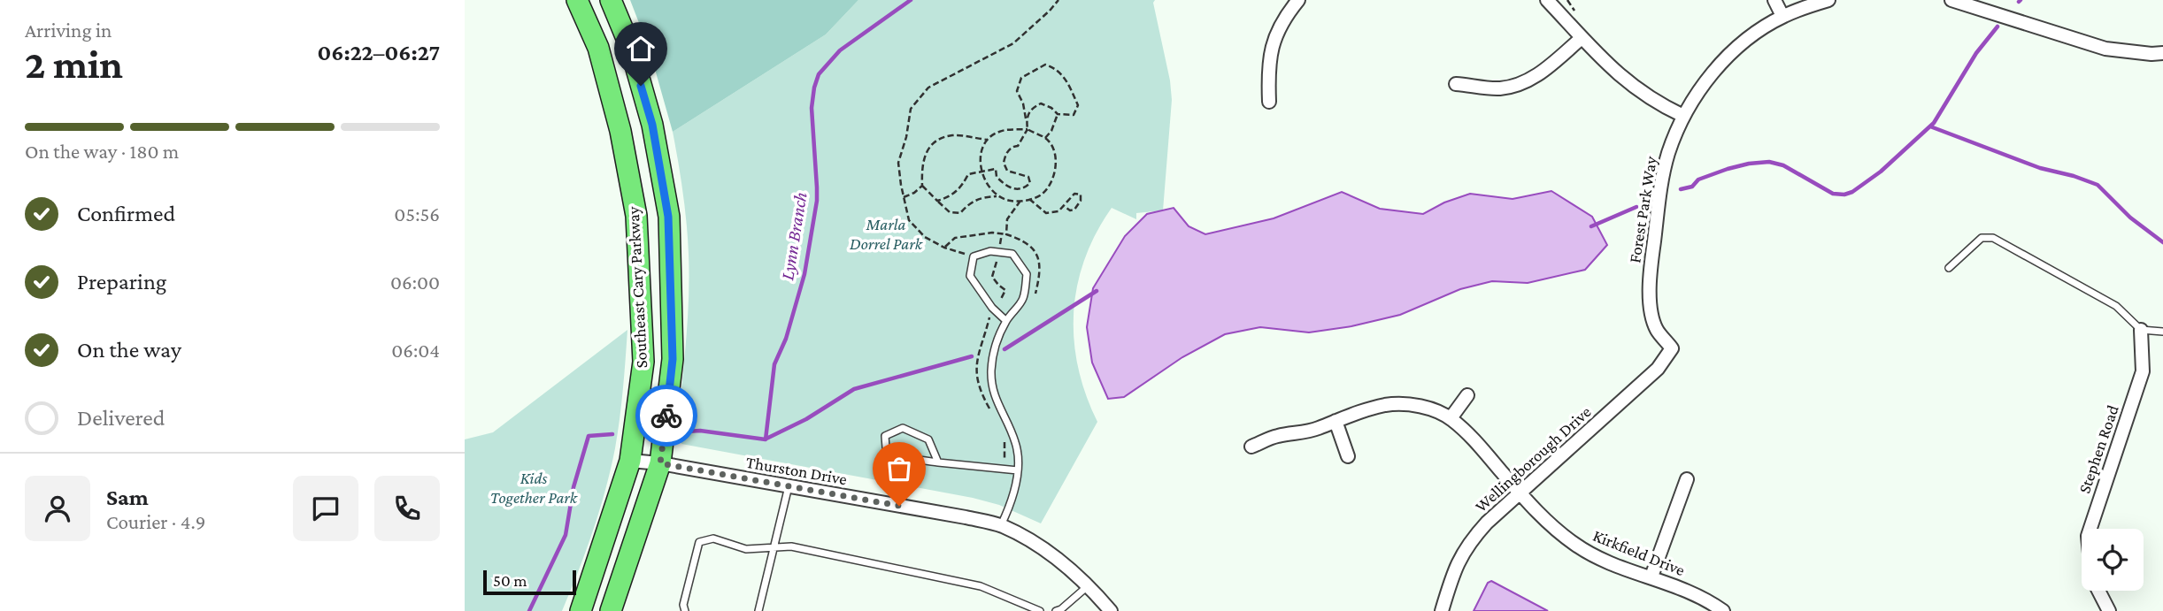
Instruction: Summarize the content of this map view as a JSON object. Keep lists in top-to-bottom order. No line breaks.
{"streets":{"main road":["Southeast Cary Parkway"],"street":["Forest Park Way","Stephen Road","Wellingborough Drive","Thurston Drive","Kirkfield Drive"]},"crossings":[["Forest Park Way","Wellingborough Drive"],["Southeast Cary Parkway","Thurston Drive"],["Wellingborough Drive","Kirkfield Drive"]],"water":["Lynn Branch"],"parks":["Marla Dorrel Park","Kids Together Park"],"scale_bar":"50 m","page":{"heading":["2 min","Arriving in","06:22–06:27"],"panel":["Sam","Courier · 4.9"],"bar":"On the way · 180 m","list":[["Confirmed","05:56"],["Preparing","06:00"],["On the way","06:04"],"Delivered"],"scale":"50 m"}}
